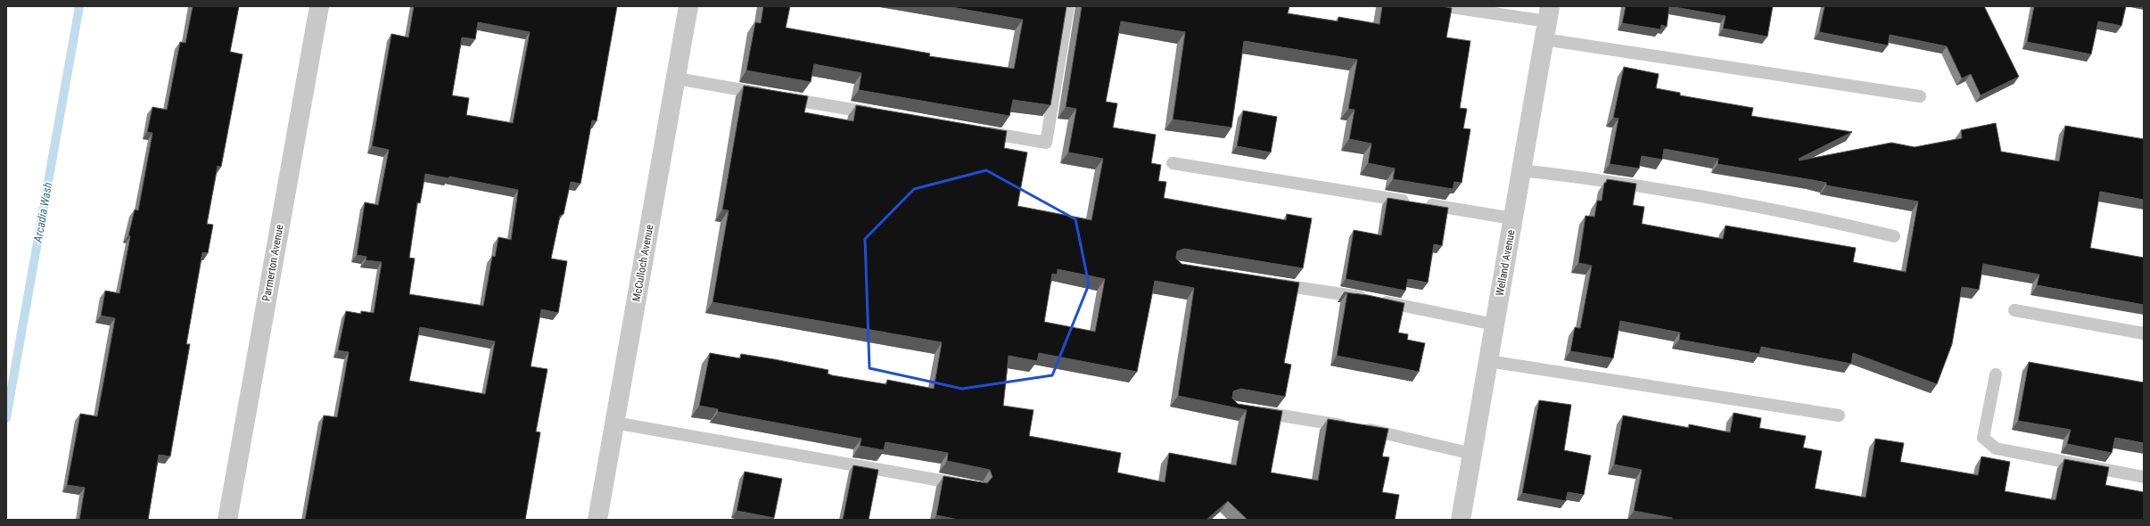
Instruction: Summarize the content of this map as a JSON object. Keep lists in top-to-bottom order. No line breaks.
{"streets":{"street":["Parmerton Avenue","McCulloch Avenue","Welland Avenue"]},"water":["Arcadia Wash"]}
